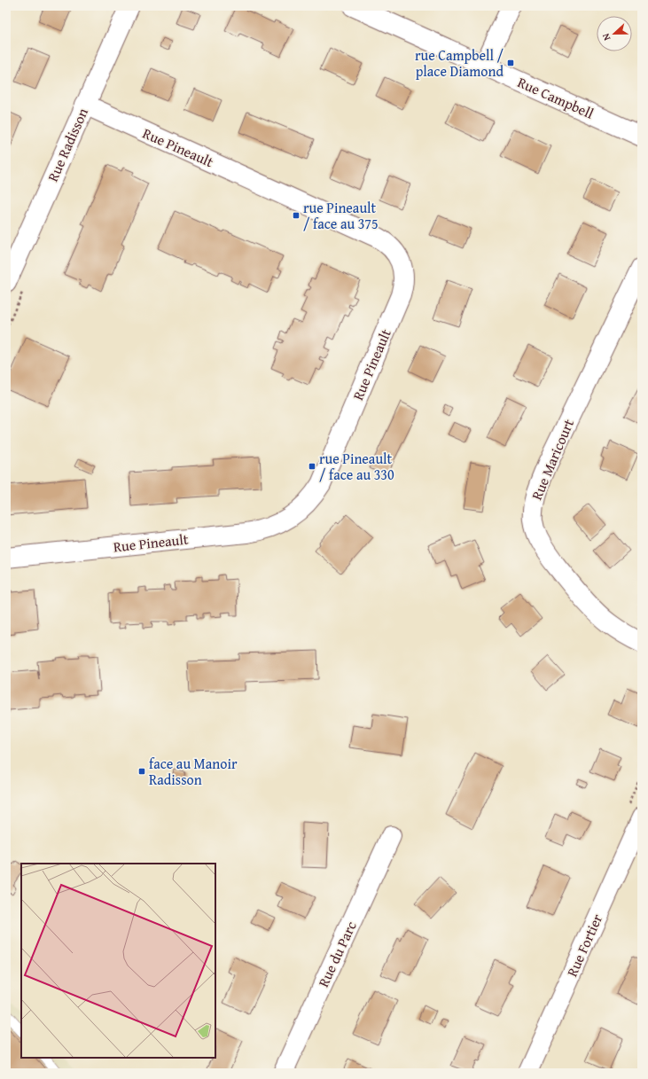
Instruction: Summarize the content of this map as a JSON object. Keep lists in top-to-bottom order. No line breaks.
{"streets":{"street":["Rue Campbell","Rue Radisson","Rue Pineault","Rue Maricourt","Rue Fortier","Rue du Parc"]},"crossings":[["Rue Radisson","Rue Pineault"]],"places":{"transit":["rue Campbell / place Diamond","rue Pineault / face au 375","rue Pineault / face au 330","face au Manoir Radisson"]},"north":"left"}
